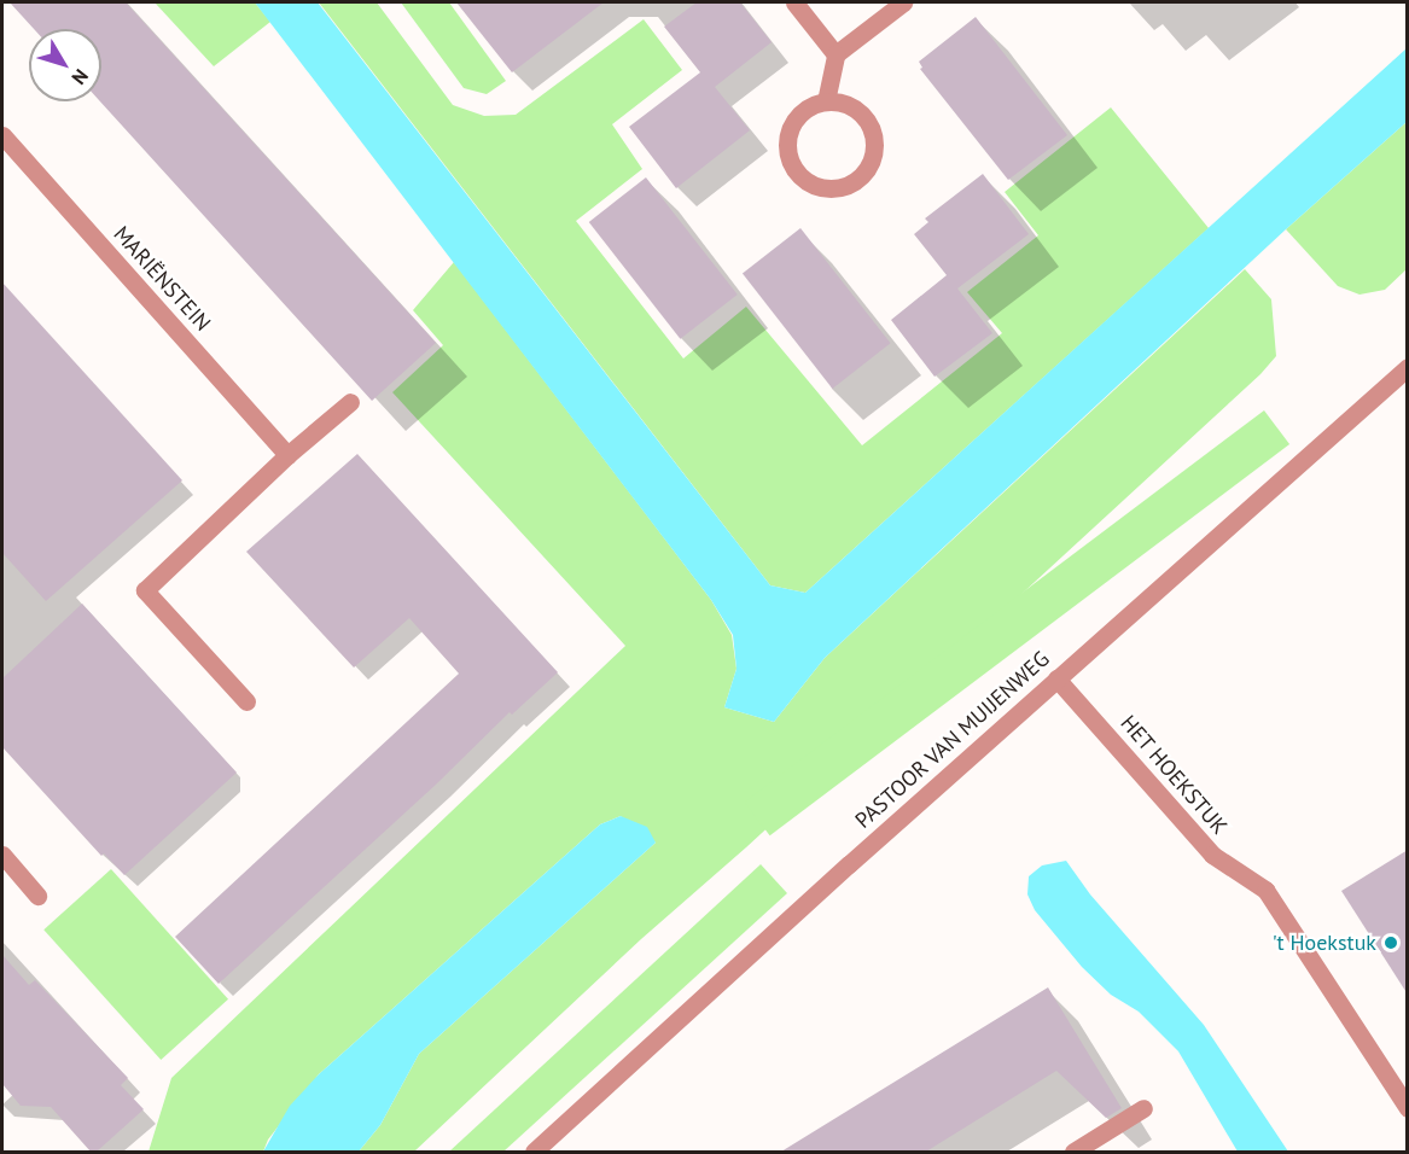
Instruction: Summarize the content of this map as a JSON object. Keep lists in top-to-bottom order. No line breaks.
{"streets":{"street":["MARIËNSTEIN","PASTOOR VAN MUIJENWEG","HET HOEKSTUK"]},"crossings":[["PASTOOR VAN MUIJENWEG","HET HOEKSTUK"]],"places":["'t Hoekstuk"],"north":"bottom right"}
